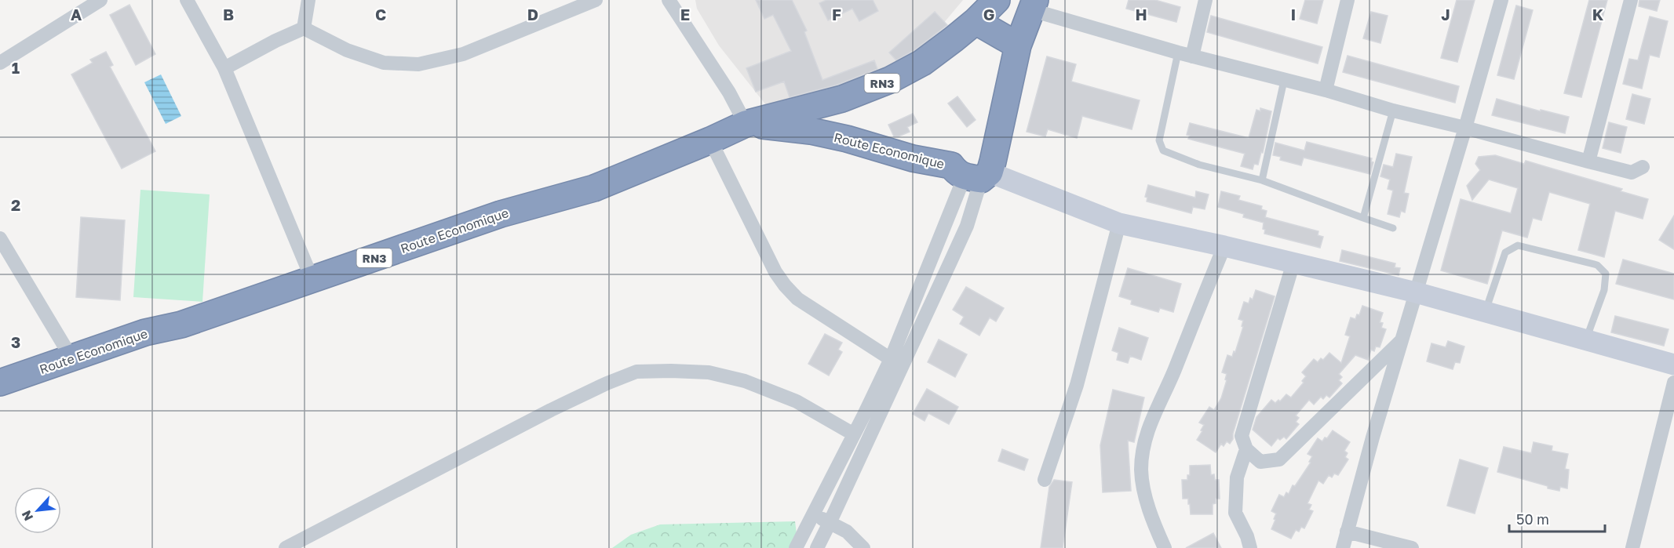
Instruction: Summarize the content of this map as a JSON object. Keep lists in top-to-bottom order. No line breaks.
{"streets":{"highway":["RN3","Route Economique"]},"scale_bar":"50 m","north":"bottom left","grid":{"columns":["A","B","C","D","E","F","G","H","I","J","K"],"rows":["1","2","3"]}}
